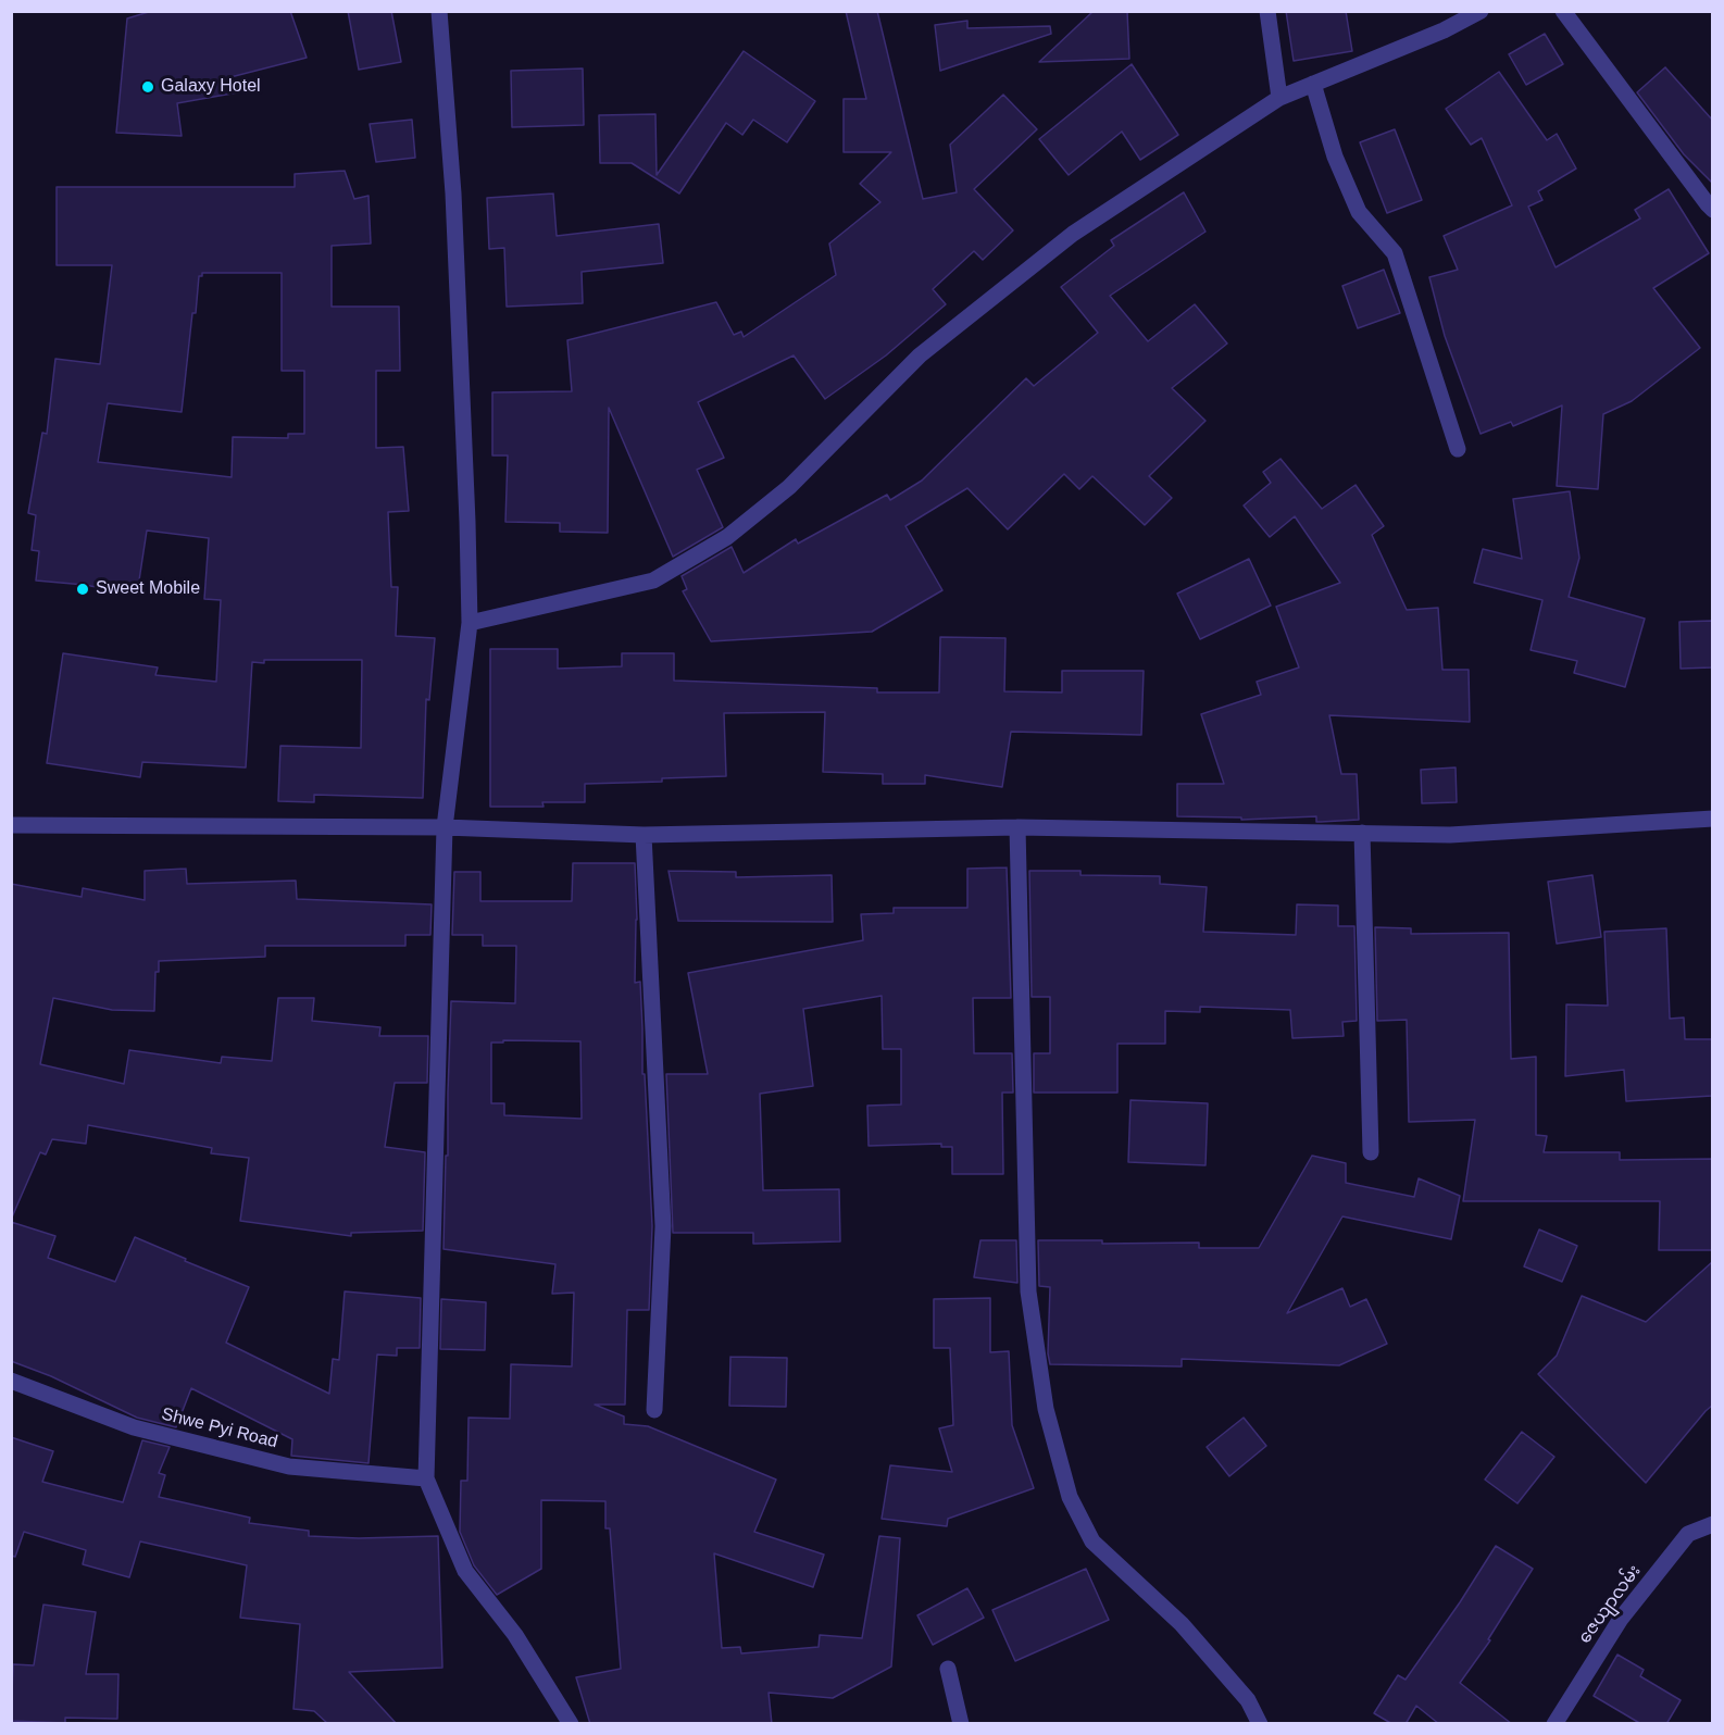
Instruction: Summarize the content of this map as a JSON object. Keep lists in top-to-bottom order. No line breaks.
{"streets":{"street":["Shwe Pyi Road","ဇေယျာလမ်း"]},"places":["Galaxy Hotel","Sweet Mobile"]}
